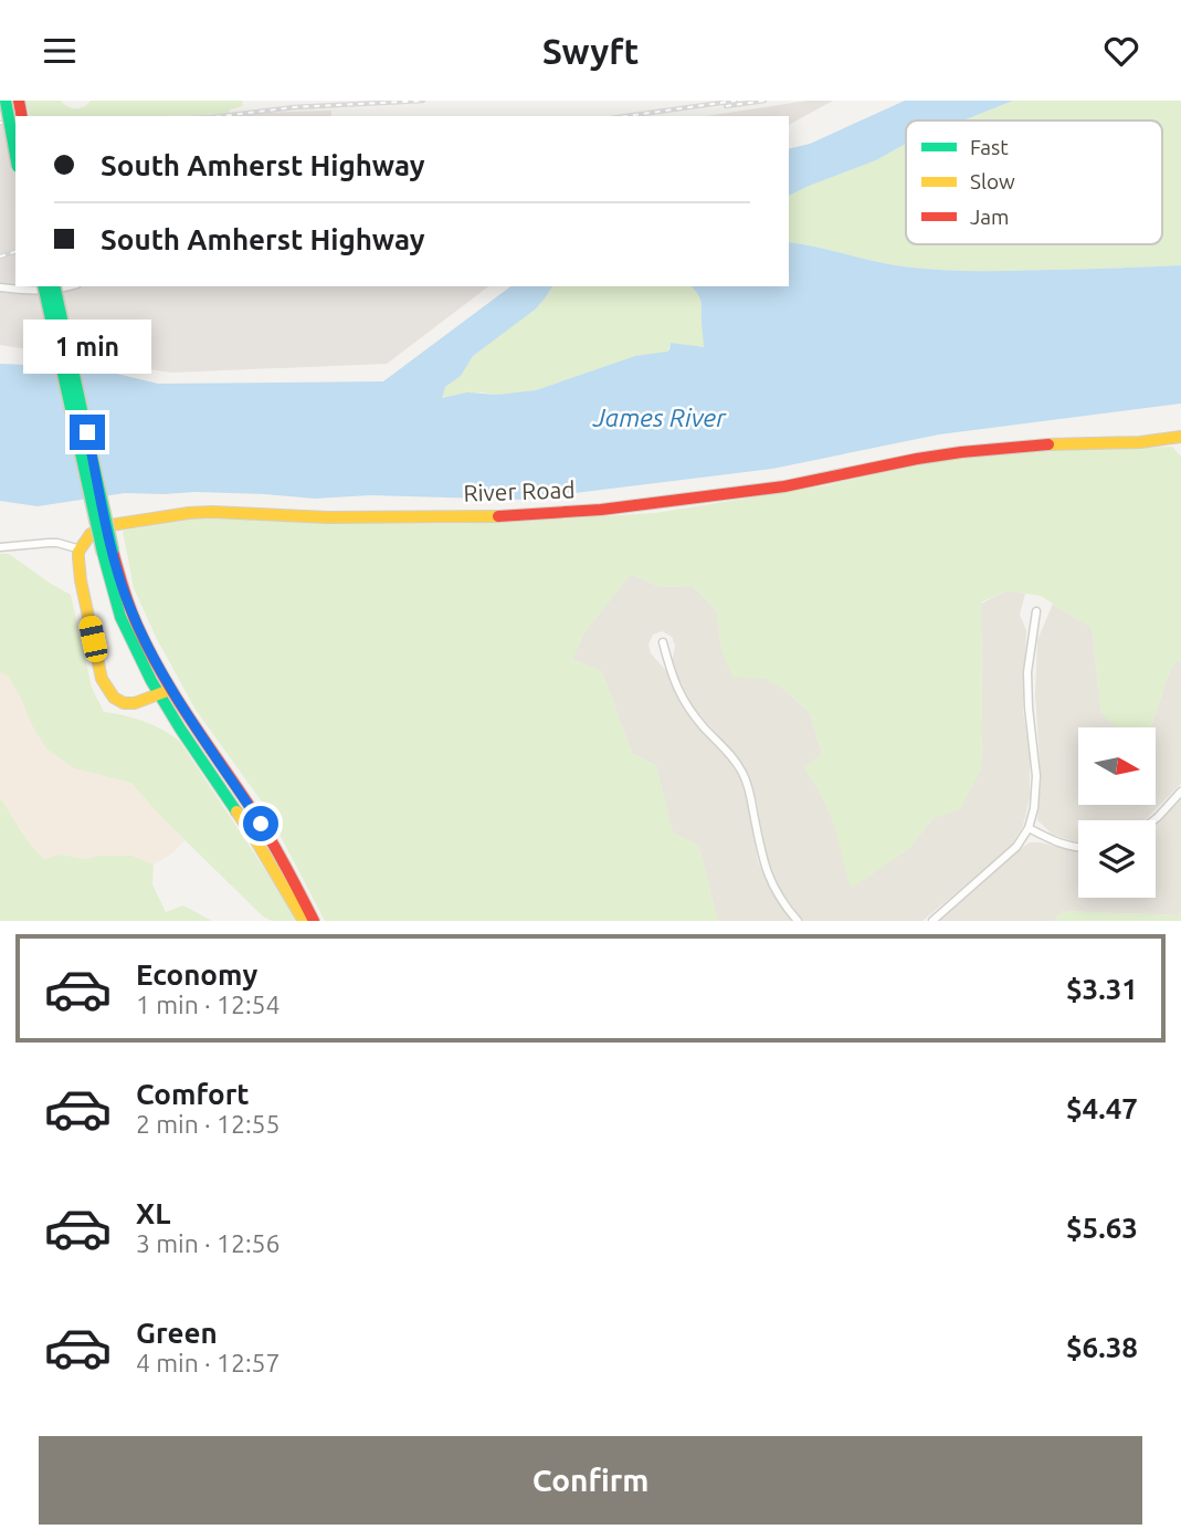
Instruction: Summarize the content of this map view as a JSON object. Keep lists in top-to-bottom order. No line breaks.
{"streets":{"main road":["River Road"]},"water":["James River"],"legend":["Fast","Slow","Jam"],"north":"right","page":{"header":"Swyft","banner":["South Amherst Highway","South Amherst Highway"],"bubble":"1 min","list":[{"name":"Economy","note":"1 min · 12:54","value":"$3.31"},{"name":"Comfort","note":"2 min · 12:55","value":"$4.47"},{"name":"XL","note":"3 min · 12:56","value":"$5.63"},{"name":"Green","note":"4 min · 12:57","value":"$6.38"}],"buttons":"Confirm"}}
